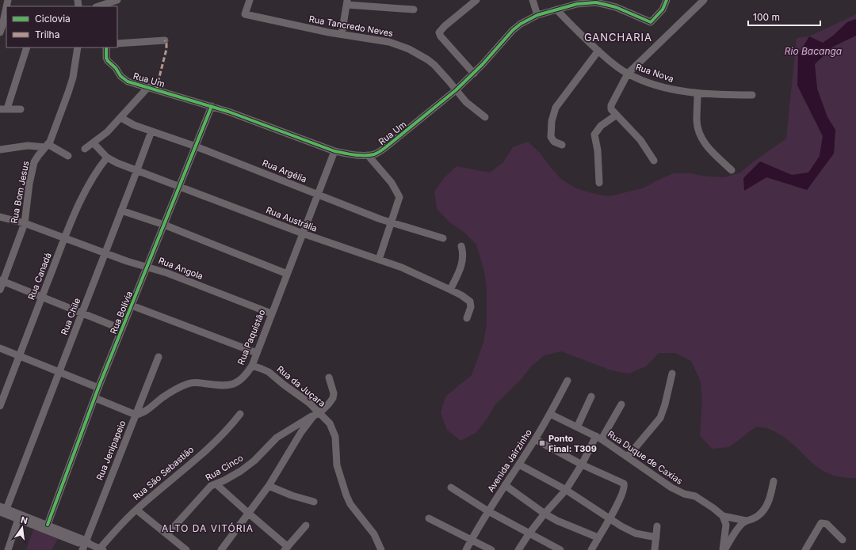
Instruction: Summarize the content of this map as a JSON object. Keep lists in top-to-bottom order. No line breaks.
{"streets":{"street":["Rua Tancredo Neves","Rua Nova","Rua Um","Rua Argélia","Rua Bom Jesus","Rua Austrália","Rua Angola","Rua Canadá","Rua Bolívia","Rua Chile","Rua Paquistão","Rua da Juçara","Rua Jenipapeio","Rua Duque de Caxias","Avenida Jairzinho","Rua Cinco","Rua São Sebastião"]},"crossings":[["Rua Tancredo Neves","Rua Um"],["Rua Nova","Rua Um"],["Rua Um","Rua Bolívia"],["Rua Um","Rua Paquistão"],["Rua Argélia","Rua Bolívia"],["Rua Argélia","Rua Chile"],["Rua Argélia","Rua Paquistão"],["Rua Bom Jesus","Rua Angola"],["Rua Austrália","Rua Canadá"],["Rua Austrália","Rua Bolívia"],["Rua Austrália","Rua Chile"],["Rua Austrália","Rua Paquistão"],["Rua Angola","Rua Canadá"],["Rua Angola","Rua Bolívia"],["Rua Angola","Rua Chile"],["Rua Angola","Rua Paquistão"],["Rua Paquistão","Rua da Juçara"],["Rua Paquistão","Rua Jenipapeio"],["Rua da Juçara","Rua Cinco"],["Rua Duque de Caxias","Avenida Jairzinho"]],"districts":["GANCHARIA","ALTO DA VITÓRIA"],"water":["Rio Bacanga"],"places":{"transit":["Ponto Final: T309"]},"legend":["Ciclovia","Trilha"],"scale_bar":"100 m","north":"top"}
